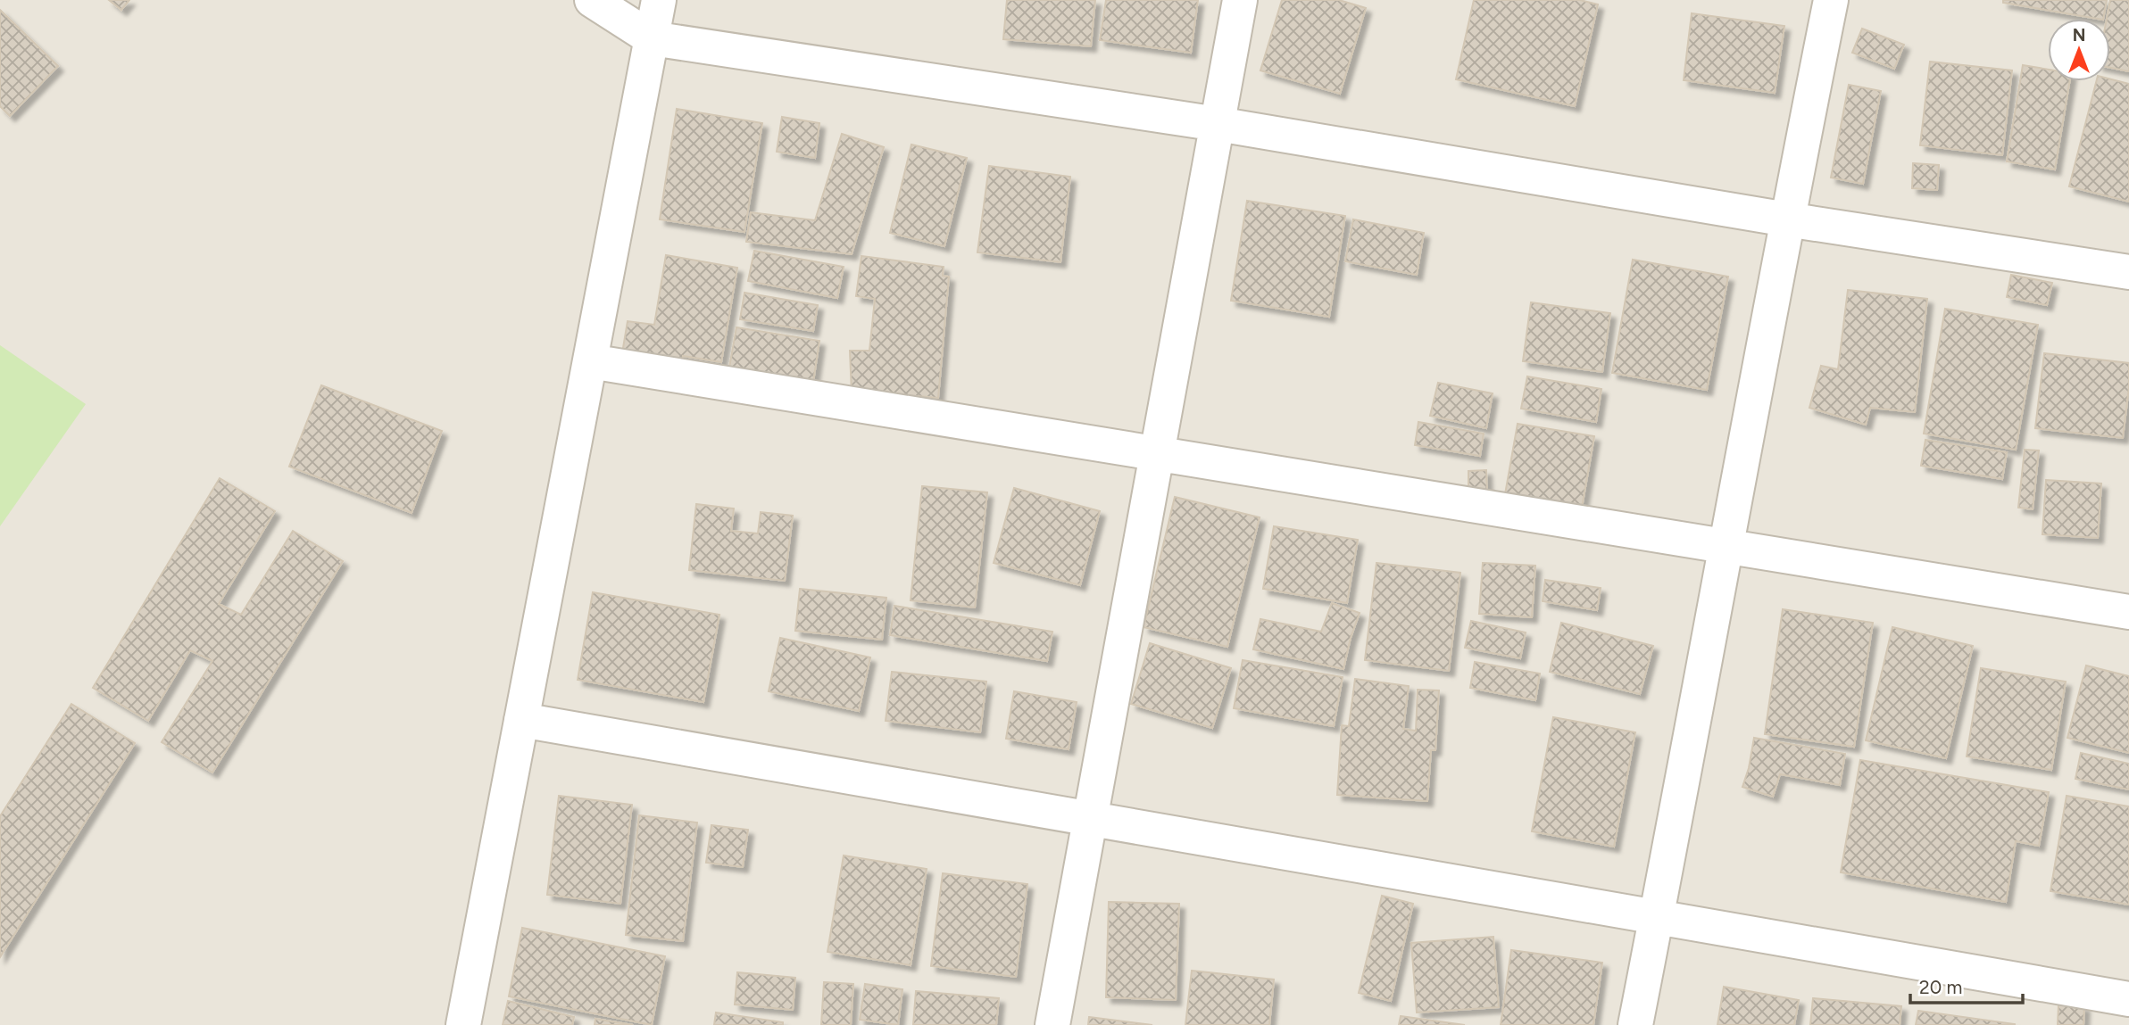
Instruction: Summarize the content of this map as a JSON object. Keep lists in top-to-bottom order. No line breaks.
{"scale_bar":"20 m","north":"top"}
